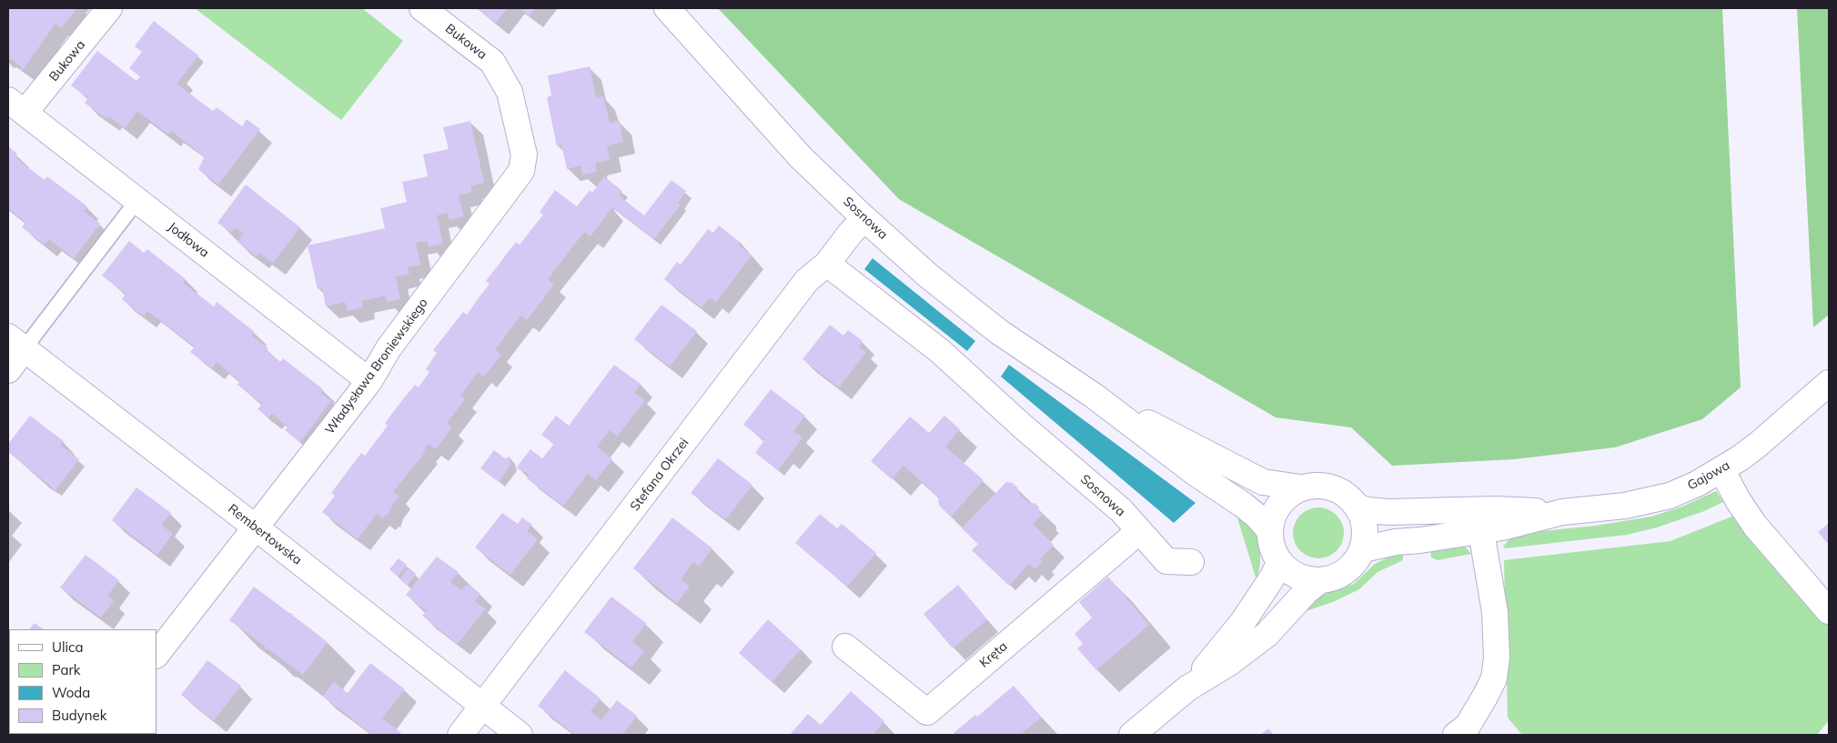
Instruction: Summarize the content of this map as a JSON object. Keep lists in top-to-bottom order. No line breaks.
{"streets":{"street":["Bukowa","Sosnowa","Jodłowa","Władysława Broniewskiego","Stefana Okrzei","Gajowa","Rembertowska","Kręta"]},"crossings":[["Bukowa","Jodłowa"],["Bukowa","Władysława Broniewskiego"],["Sosnowa","Stefana Okrzei"],["Sosnowa","Gajowa"],["Sosnowa","Kręta"],["Jodłowa","Władysława Broniewskiego"],["Władysława Broniewskiego","Rembertowska"],["Stefana Okrzei","Rembertowska"]],"legend":["Ulica","Park","Woda","Budynek"]}
